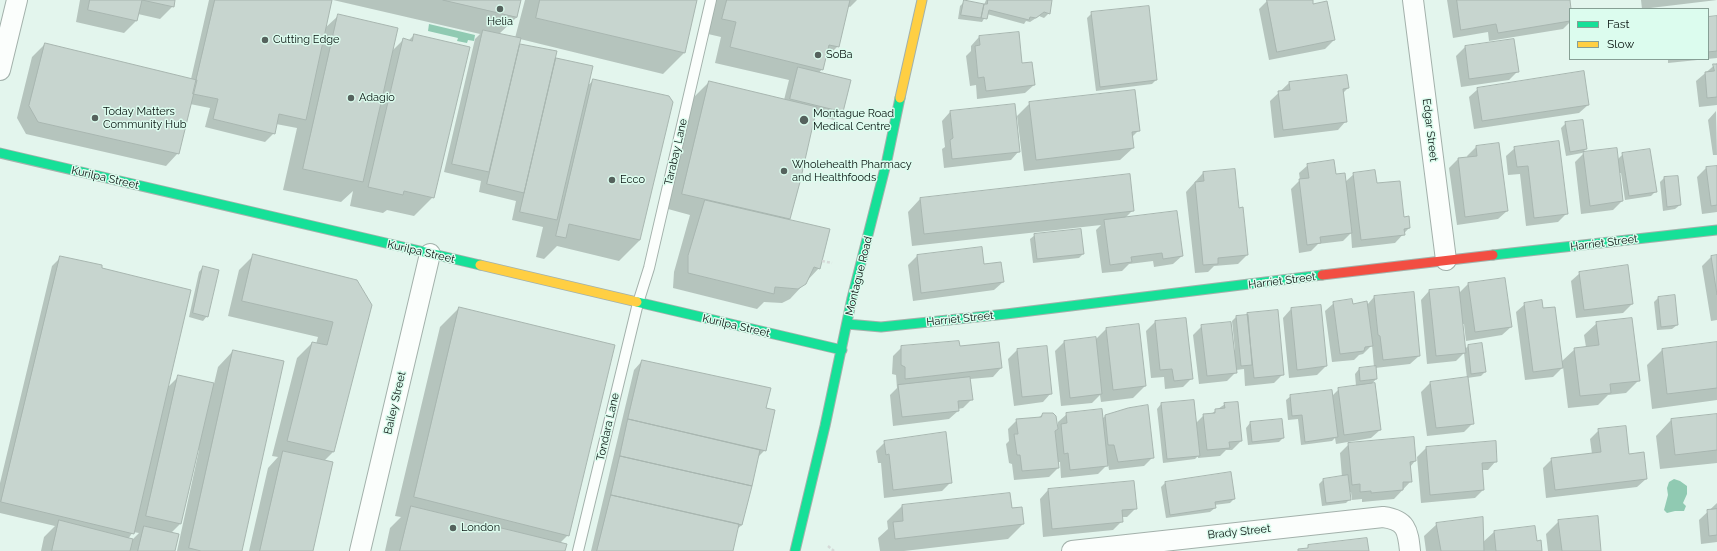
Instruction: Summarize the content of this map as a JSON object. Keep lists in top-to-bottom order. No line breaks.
{"streets":{"street":["Edgar Street","Kurilpa Street","Harriet Street","Montague Road","Bailey Street","Brady Street"],"lane":["Tarabay Lane","Tondara Lane"]},"crossings":[["Edgar Street","Harriet Street"],["Tarabay Lane","Kurilpa Street"],["Tarabay Lane","Tondara Lane"],["Kurilpa Street","Montague Road"],["Kurilpa Street","Bailey Street"],["Kurilpa Street","Tondara Lane"],["Harriet Street","Montague Road"]],"places":["Helia","Cutting Edge","SoBa","Adagio","Today Matters Community Hub","Montague Road Medical Centre","Wholehealth Pharmacy and Healthfoods","Ecco","London"],"legend":["Fast","Slow"]}
